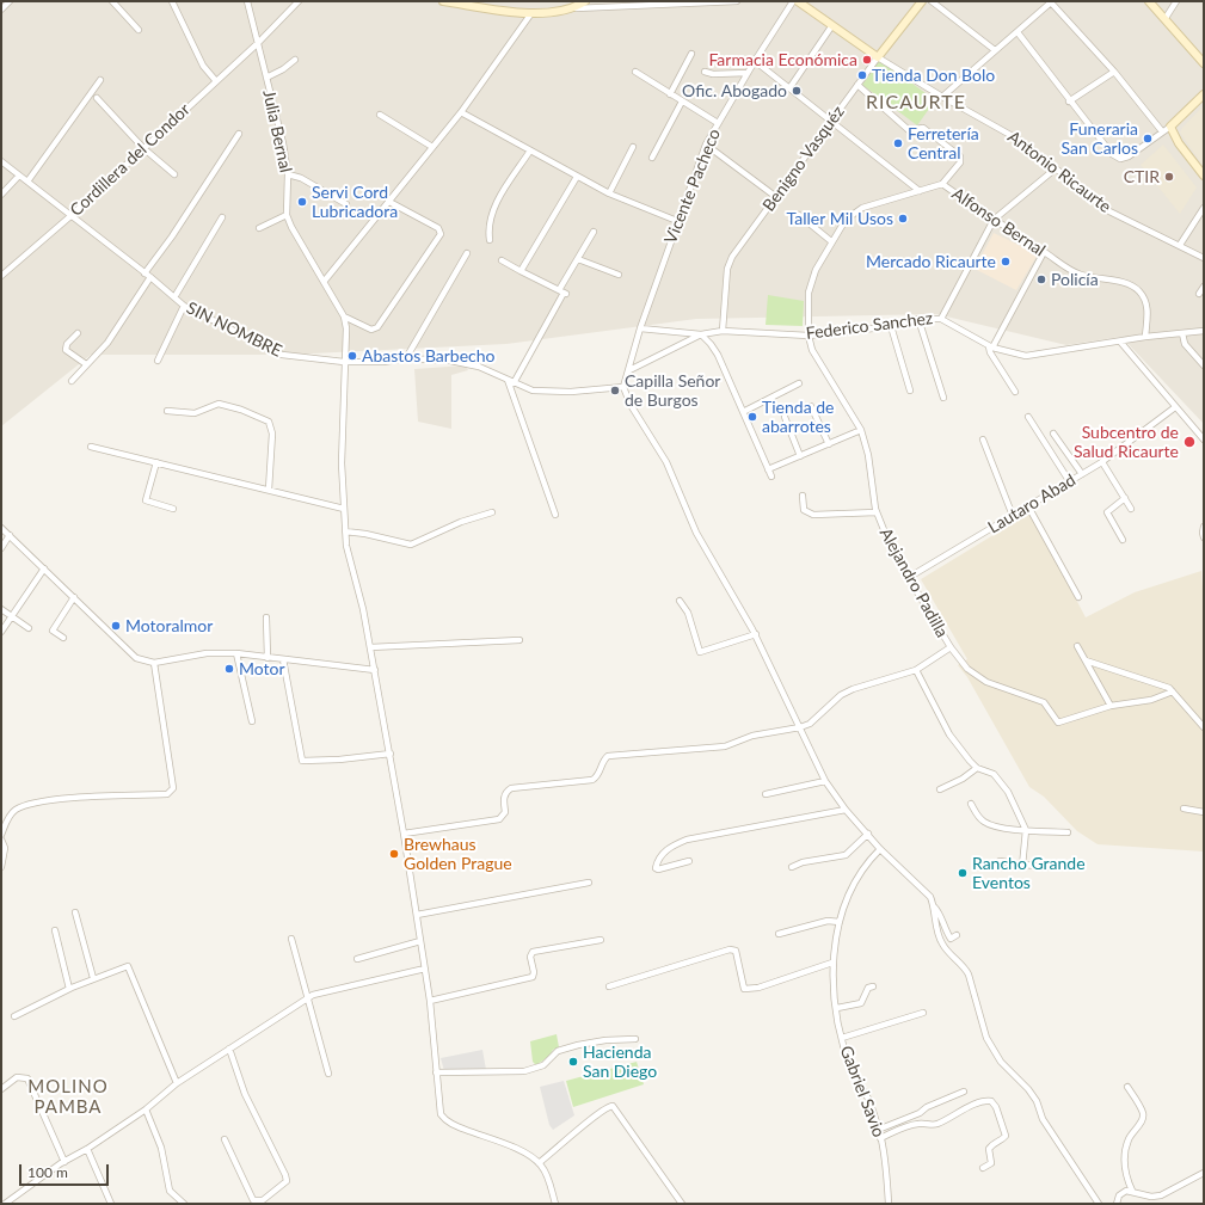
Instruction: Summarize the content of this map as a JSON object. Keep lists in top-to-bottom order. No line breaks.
{"streets":{"main road":["Benigno Vasquéz","Antonio Ricaurte"],"street":["Julia Bernal","Cordillera del Condor","Vicente Pacheco","Alfonso Bernal","Federico Sanchez","SIN NOMBRE","Lautaro Abad","Alejandro Padilla","Gabriel Savio"]},"crossings":[["Julia Bernal","Cordillera del Condor"],["Benigno Vasquéz","Antonio Ricaurte"],["Benigno Vasquéz","Federico Sanchez"],["Cordillera del Condor","SIN NOMBRE"],["Vicente Pacheco","Federico Sanchez"],["Vicente Pacheco","SIN NOMBRE"],["Alfonso Bernal","Federico Sanchez"],["Alfonso Bernal","Alejandro Padilla"],["Federico Sanchez","Alejandro Padilla"],["Lautaro Abad","Alejandro Padilla"]],"districts":["RICAURTE","MOLINO PAMBA"],"places":["Farmacia Económica","Tienda Don Bolo","Ofic. Abogado","Funeraria San Carlos","Ferretería Central","CTIR","Servi Cord Lubricadora","Taller Mil Usos","Mercado Ricaurte","Policía","Abastos Barbecho","Capilla Señor de Burgos","Tienda de abarrotes","Subcentro de Salud Ricaurte","Motoralmor","Motor","Brewhaus Golden Prague","Rancho Grande Eventos","Hacienda San Diego"],"scale_bar":"100 m"}
